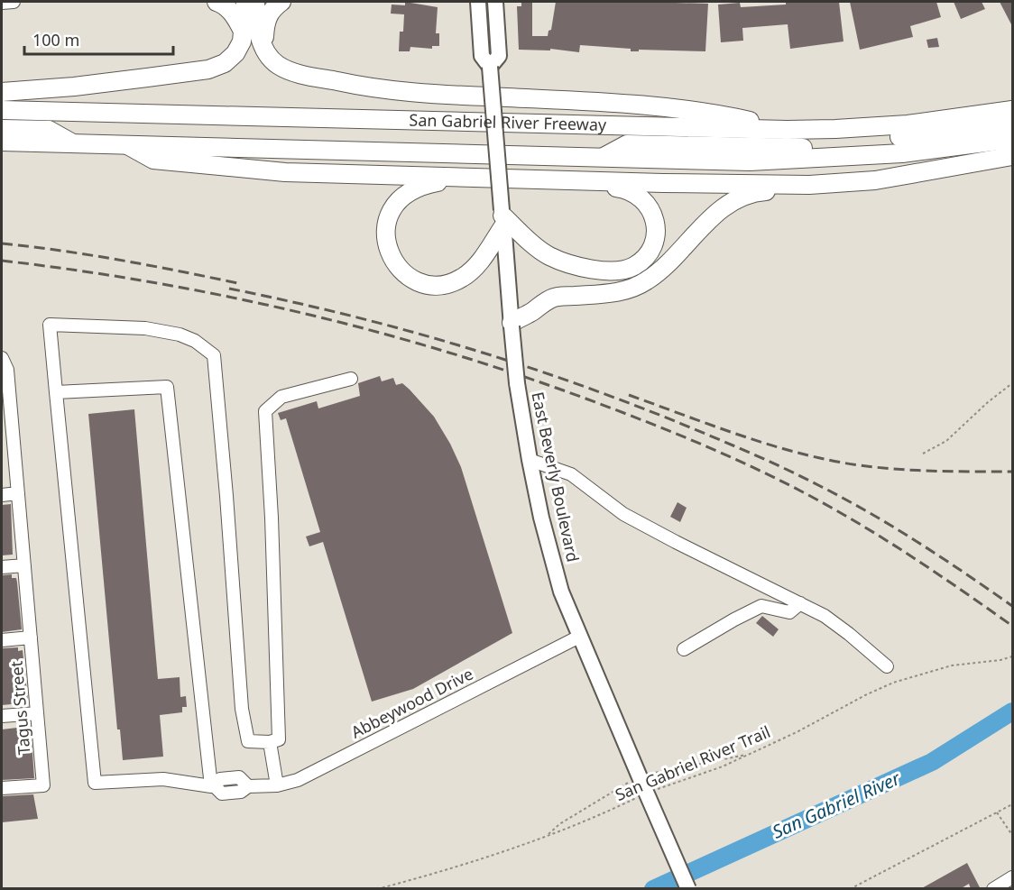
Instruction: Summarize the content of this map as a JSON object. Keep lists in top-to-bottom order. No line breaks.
{"streets":{"highway":["San Gabriel River Freeway"],"main road":["East Beverly Boulevard"],"street":["Abbeywood Drive","Tagus Street"],"path":["San Gabriel River Trail"]},"crossings":[["East Beverly Boulevard","Abbeywood Drive"],["East Beverly Boulevard","San Gabriel River Trail"]],"water":["San Gabriel River"],"scale_bar":"100 m"}
